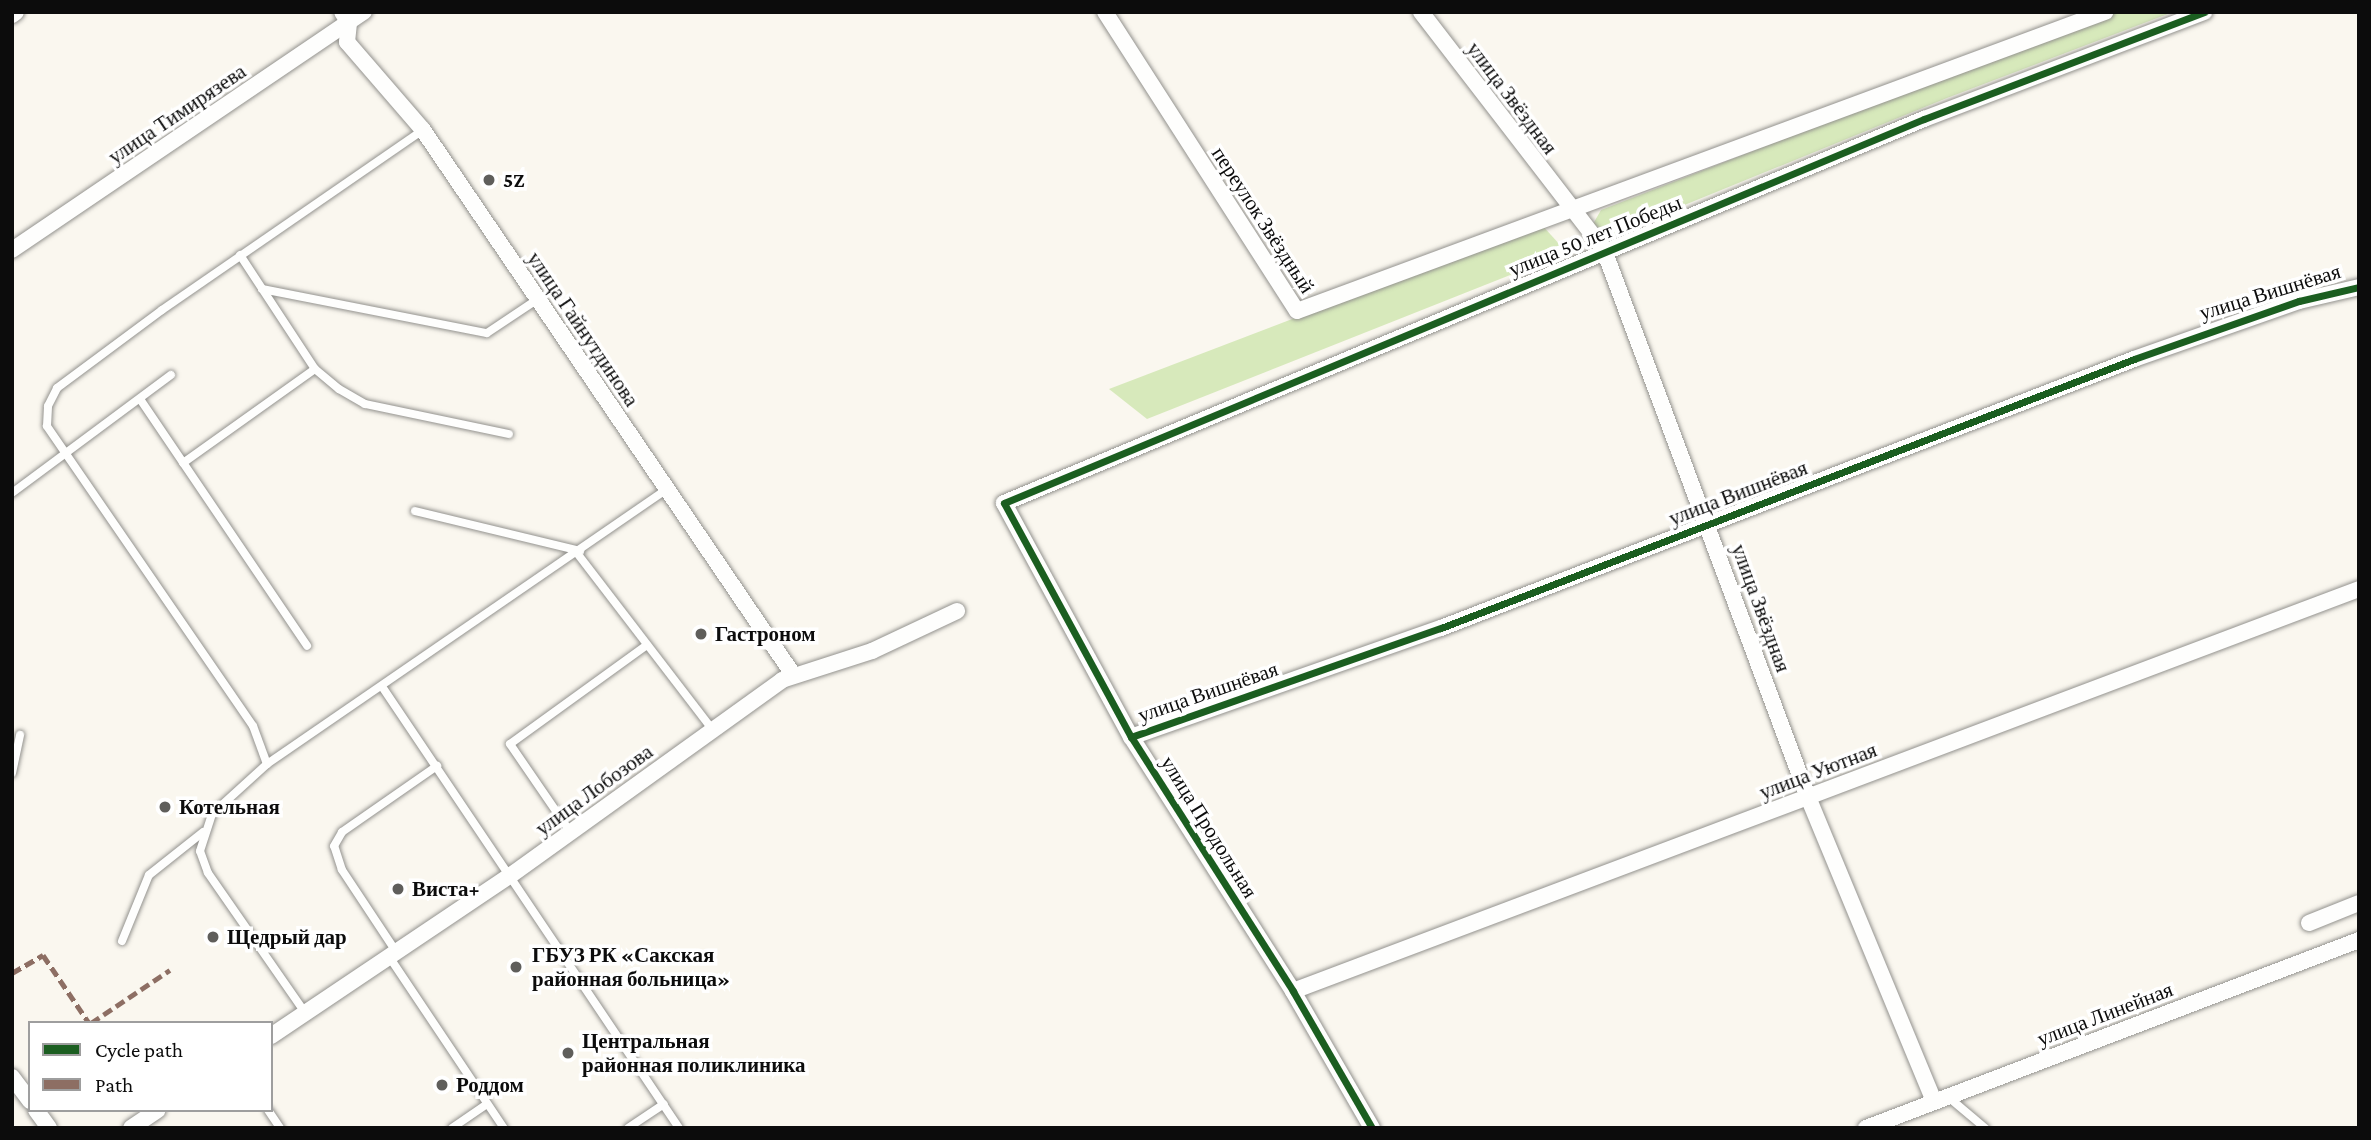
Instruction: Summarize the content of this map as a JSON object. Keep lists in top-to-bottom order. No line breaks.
{"streets":{"street":["улица Звёздная","улица Тимирязева","переулок Звёздный","улица 50 лет Победы","улица Вишнёвая","улица Гайнутдинова","улица Уютная","улица Лобозова","улица Продольная","улица Линейная"]},"crossings":[["улица Звёздная","переулок Звёздный"],["улица Звёздная","улица 50 лет Победы"],["улица Звёздная","улица Вишнёвая"],["улица Звёздная","улица Уютная"],["улица Звёздная","улица Линейная"],["улица Тимирязева","улица Гайнутдинова"],["улица 50 лет Победы","улица Продольная"],["улица Вишнёвая","улица Продольная"],["улица Гайнутдинова","улица Лобозова"],["улица Уютная","улица Продольная"]],"places":["5Z","Гастроном","Котельная","Виста+","Щедрый дар","ГБУЗ РК «Сакская районная больница»","Центральная районная поликлиника","Роддом"],"legend":["Cycle path","Path"]}
